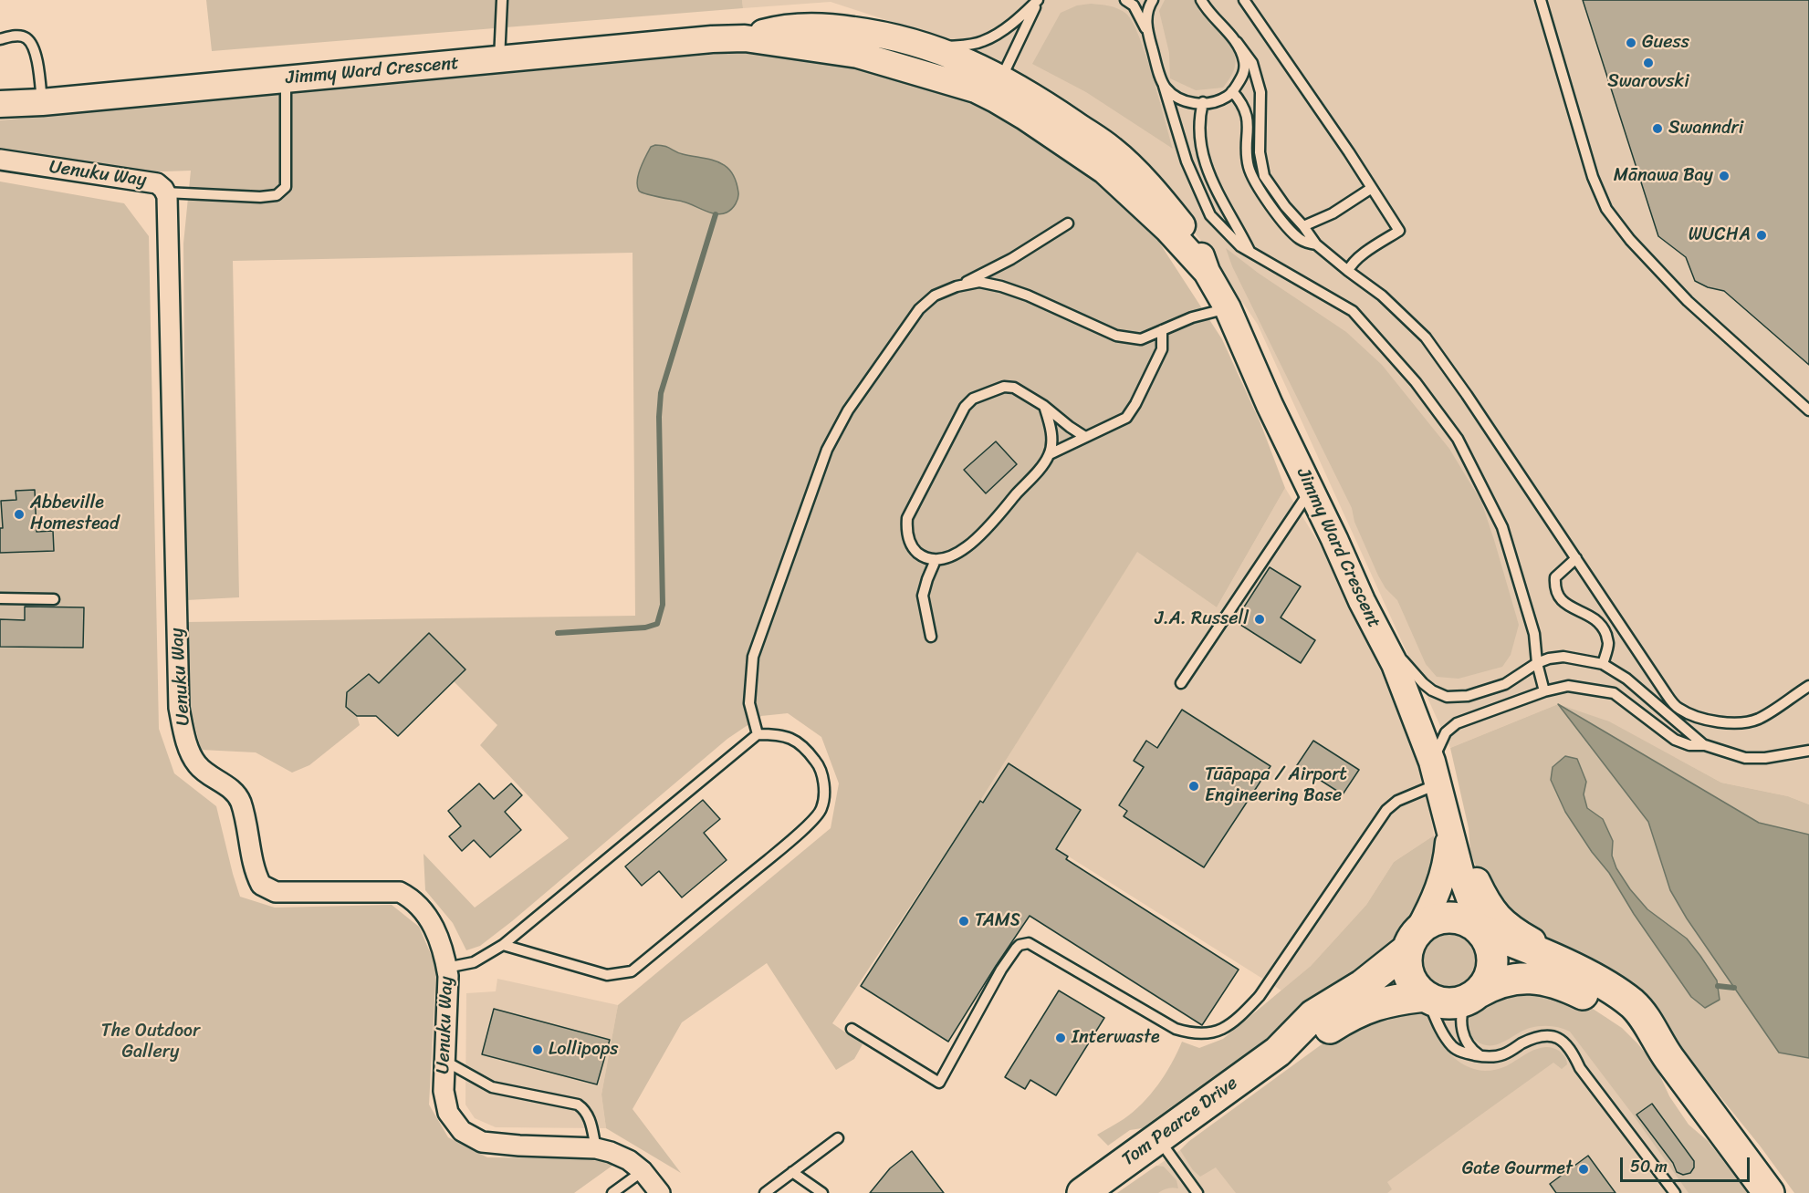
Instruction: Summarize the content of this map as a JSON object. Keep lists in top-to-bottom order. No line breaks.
{"streets":{"main road":["Tom Pearce Drive"],"street":["Jimmy Ward Crescent","Uenuku Way"]},"crossings":[["Jimmy Ward Crescent","Tom Pearce Drive"]],"parks":["The Outdoor Gallery"],"places":["Guess","Swarovski","Swanndri","Mānawa Bay","WUCHA","Abbeville Homestead","J.A. Russell","Tūāpapa / Airport Engineering Base","TAMS","Interwaste","Lollipops","Gate Gourmet"],"scale_bar":"50 m"}
